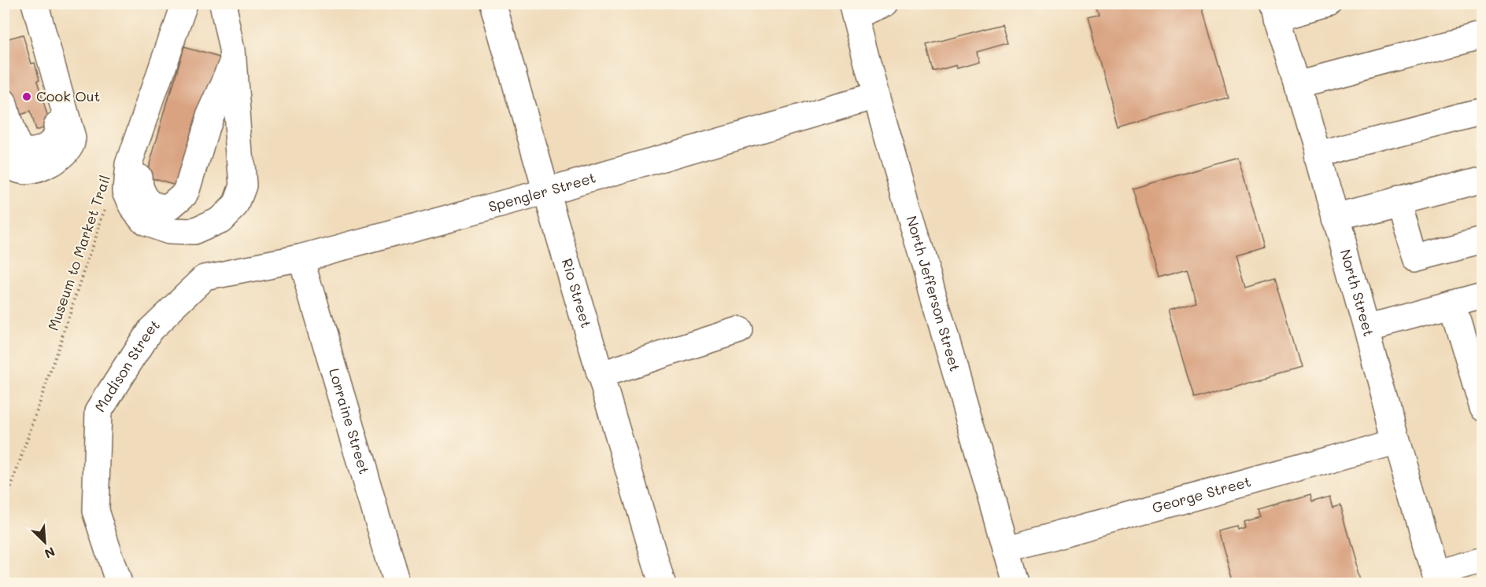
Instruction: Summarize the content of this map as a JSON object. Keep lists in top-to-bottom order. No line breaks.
{"streets":{"street":["Spengler Street","North Street","Rio Street","North Jefferson Street","Madison Street","Lorraine Street","George Street"],"path":["Museum to Market Trail"]},"crossings":[["Spengler Street","Rio Street"],["Spengler Street","North Jefferson Street"],["Spengler Street","Madison Street"],["Spengler Street","Lorraine Street"],["North Street","George Street"],["North Jefferson Street","George Street"]],"places":["Cook Out"],"north":"bottom right"}
